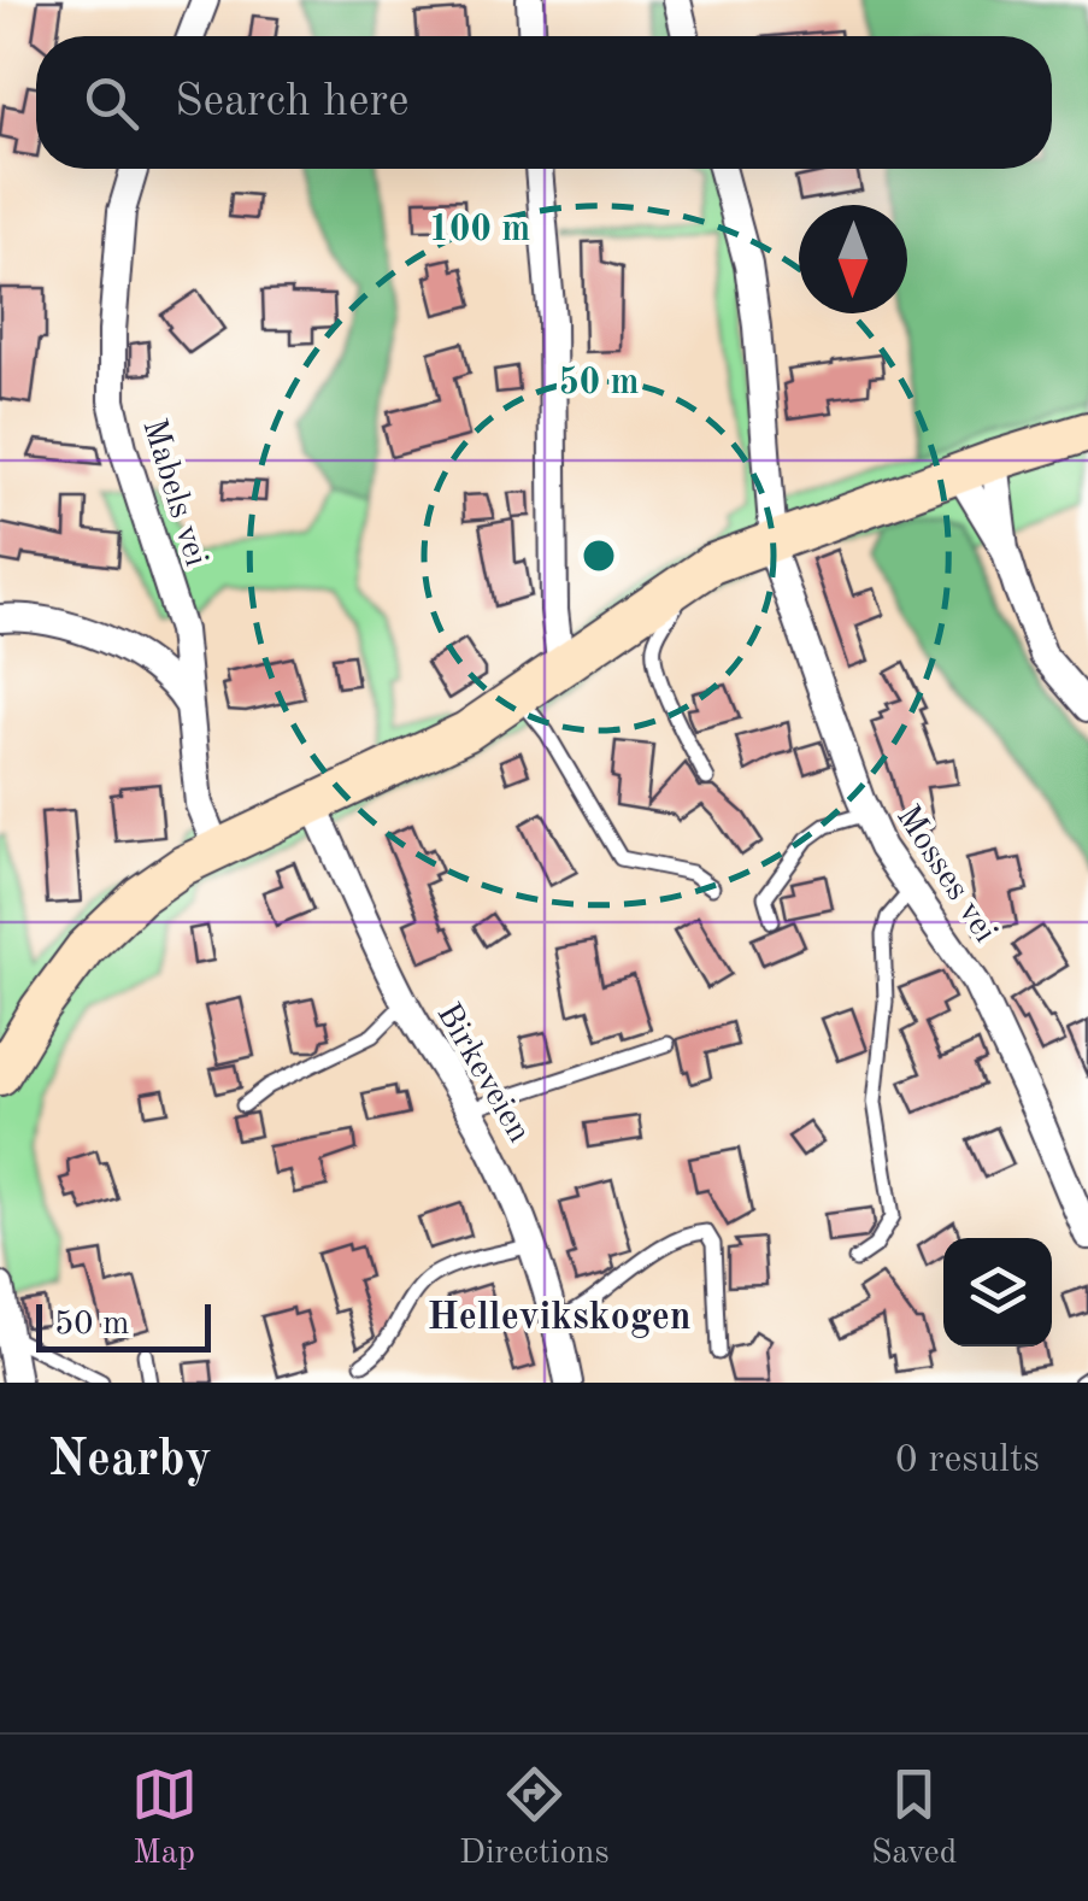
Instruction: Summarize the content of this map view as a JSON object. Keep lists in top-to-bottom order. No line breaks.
{"streets":{"street":["Mabels vei","Mosses vei","Birkeveien"]},"districts":["Hellevikskogen"],"scale_bar":"50 m","north":"bottom","page":{"search":"Search here","scale":"50 m","heading":["Nearby","0 results"],"nav":["Map","Directions","Saved"]},"rings":["100 m","50 m"]}
